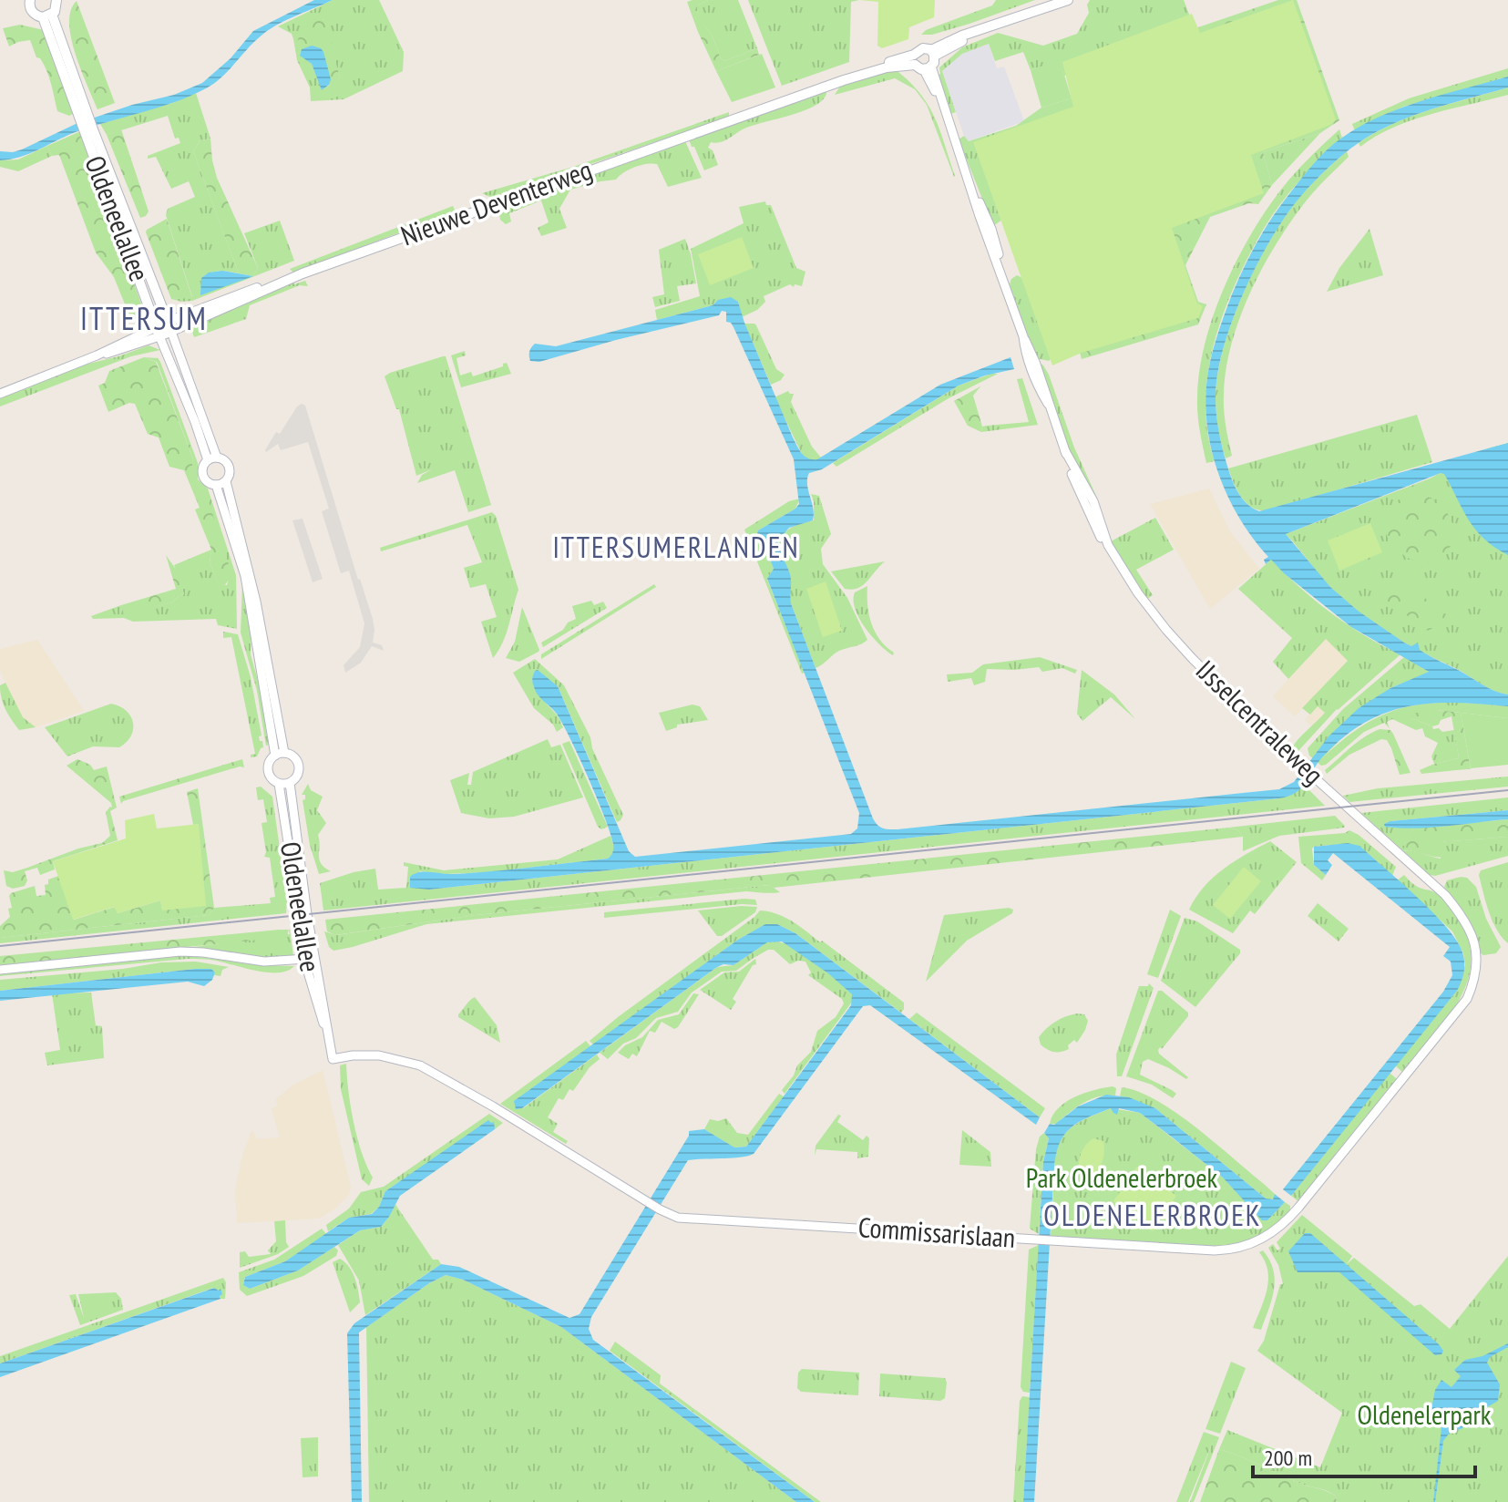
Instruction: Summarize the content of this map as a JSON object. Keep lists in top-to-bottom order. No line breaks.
{"streets":{"main road":["Nieuwe Deventerweg","Oldeneelallee"],"street":["IJsselcentraleweg","Commissarislaan"]},"crossings":[["Nieuwe Deventerweg","Oldeneelallee"],["Nieuwe Deventerweg","IJsselcentraleweg"],["Oldeneelallee","Commissarislaan"],["IJsselcentraleweg","Commissarislaan"]],"districts":["ITTERSUM","ITTERSUMERLANDEN","OLDENELERBROEK"],"parks":["Park Oldenelerbroek","Oldenelerpark"],"scale_bar":"200 m"}
